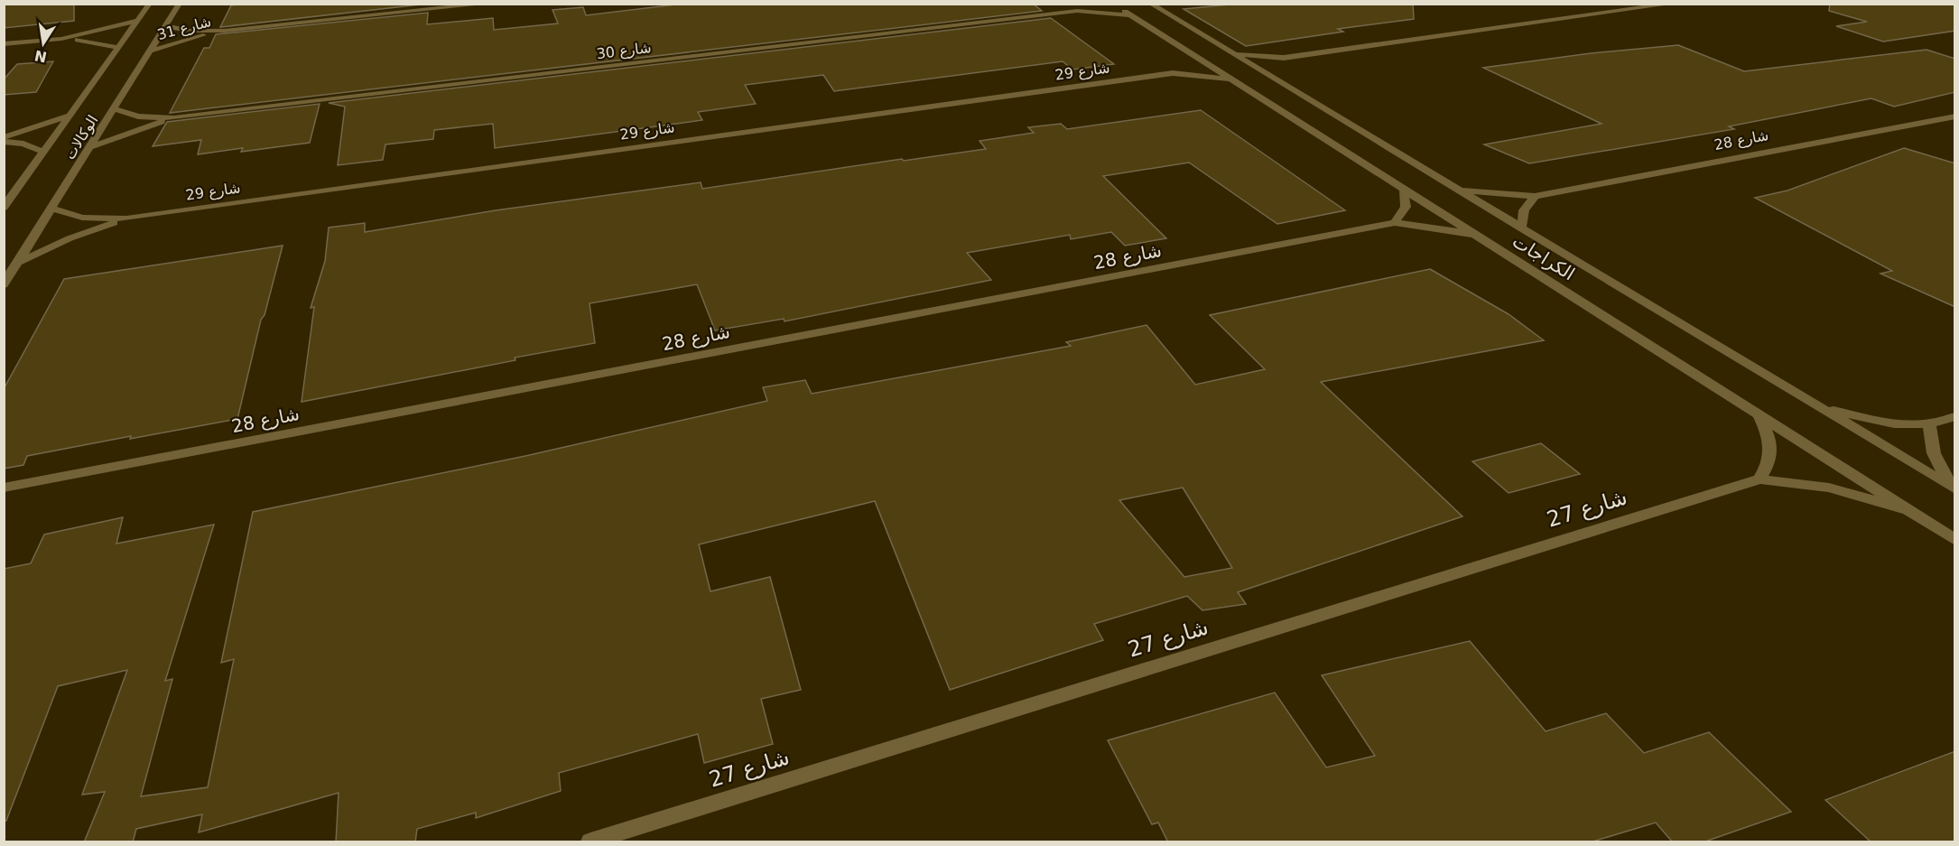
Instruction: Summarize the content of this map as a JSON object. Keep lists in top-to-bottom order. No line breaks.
{"streets":{"street":["شارع 31","شارع 30","شارع 29","الوكالات","شارع 28","الكراجات","شارع 27"]},"crossings":[["شارع 31","الوكالات"],["شارع 30","الوكالات"],["شارع 30","الكراجات"],["شارع 29","الوكالات"],["شارع 29","الكراجات"],["شارع 28","الكراجات"],["الكراجات","شارع 27"]],"north":"bottom"}
